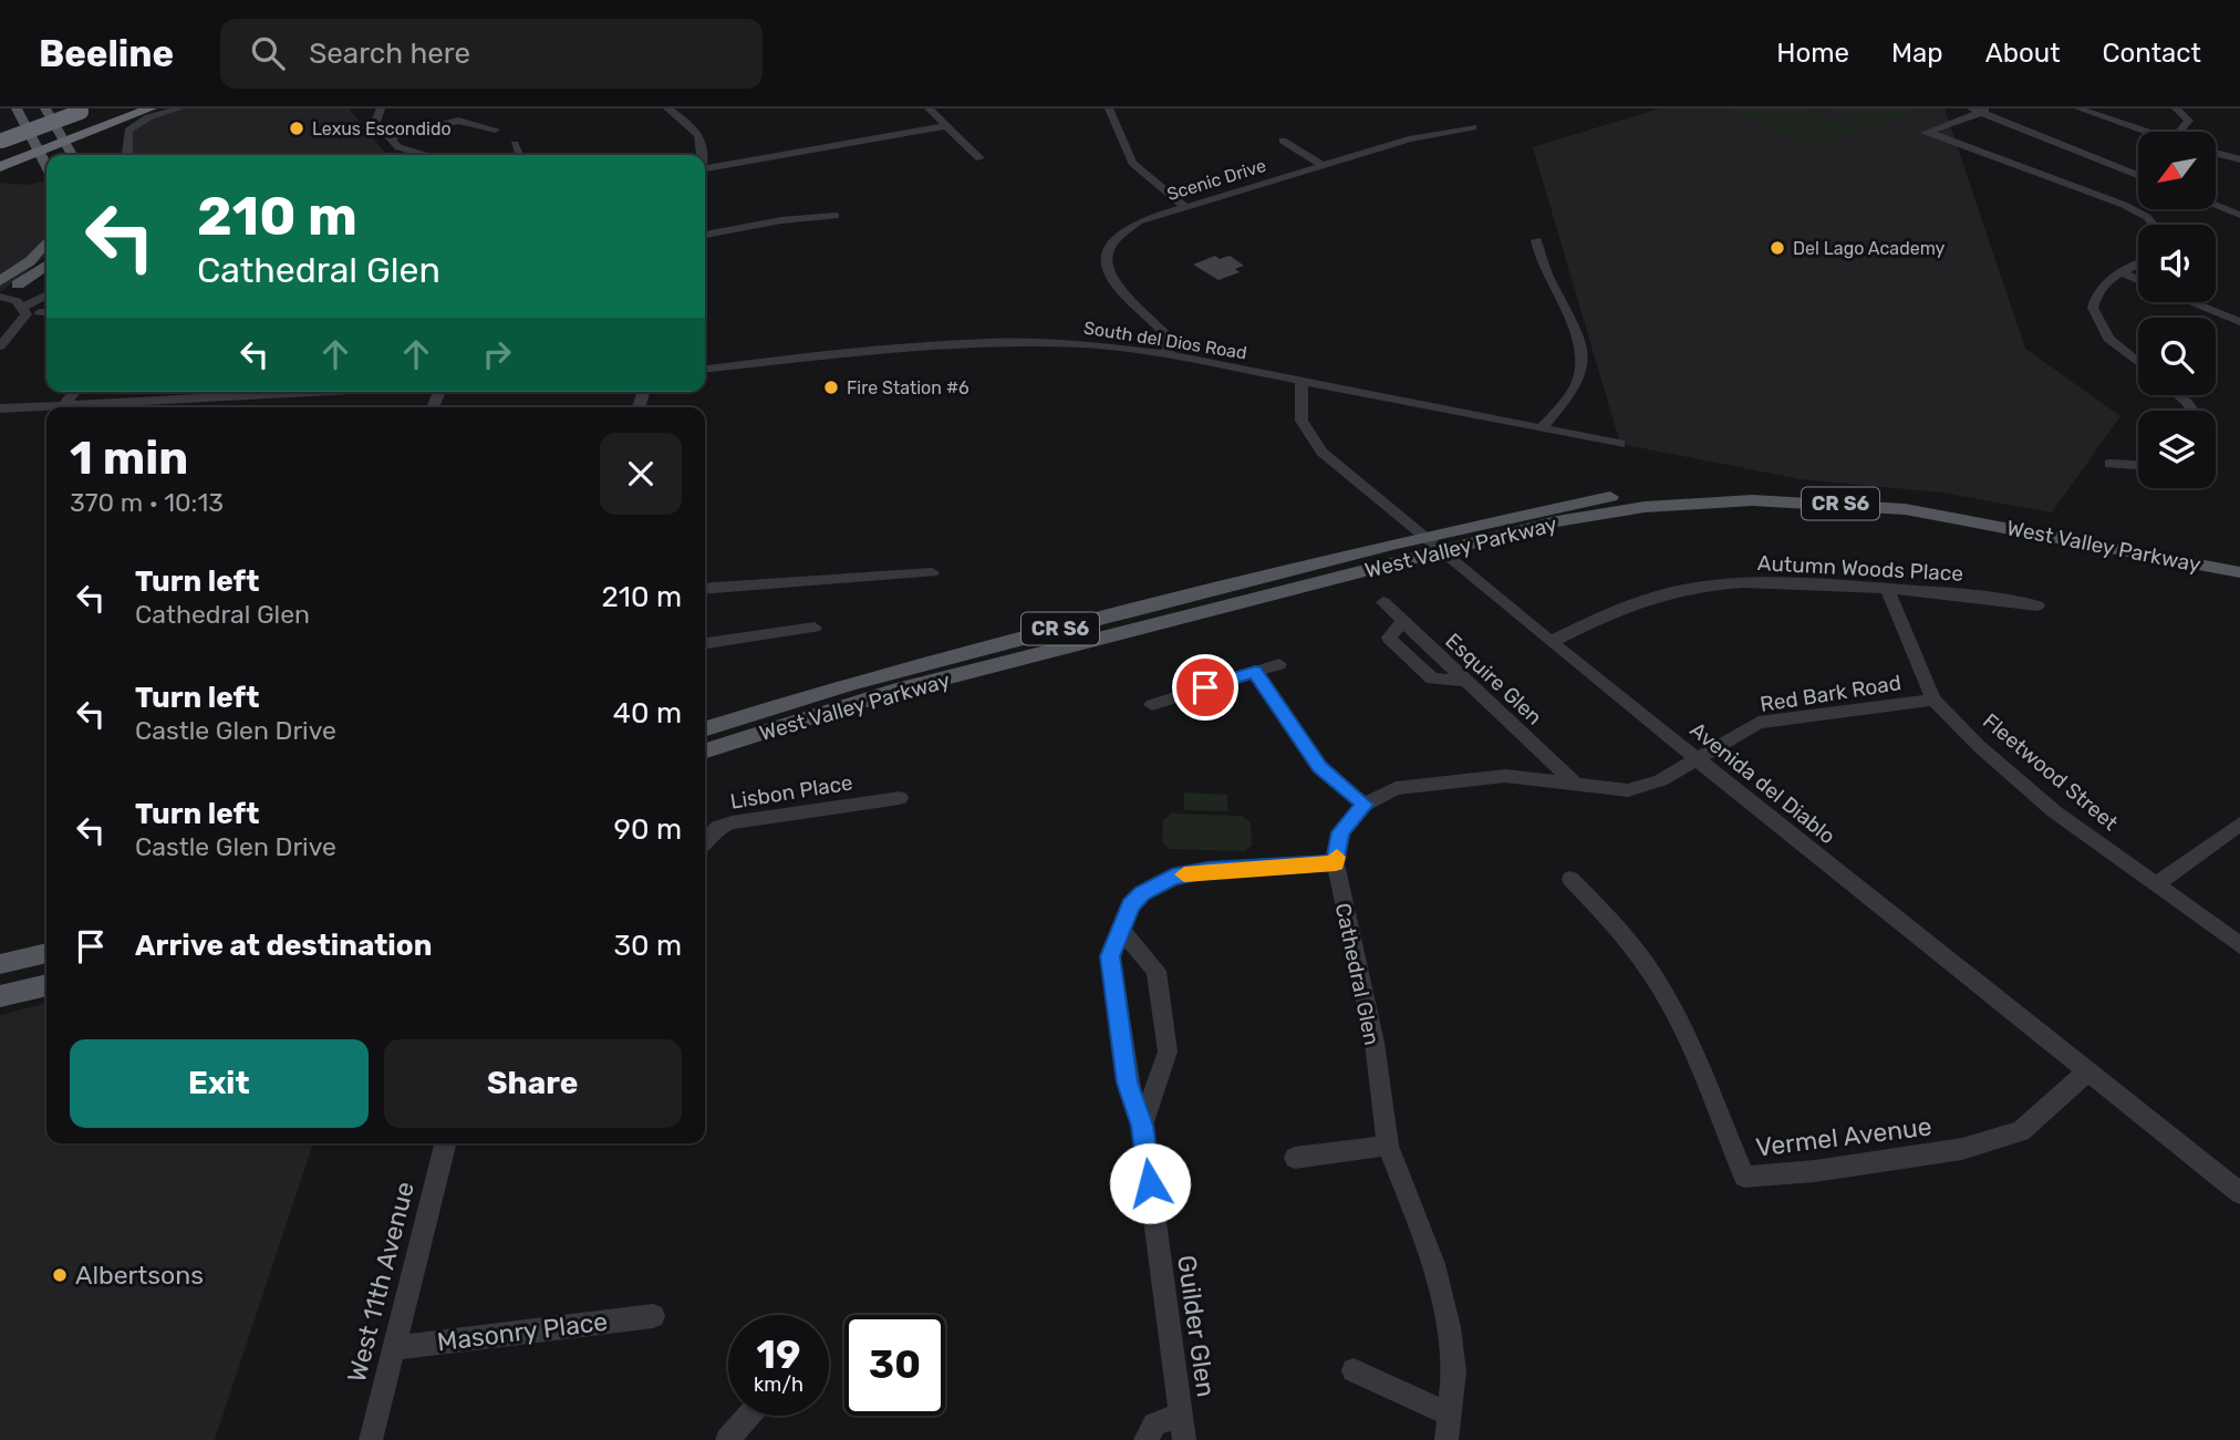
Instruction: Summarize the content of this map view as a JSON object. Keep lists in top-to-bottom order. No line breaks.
{"streets":{"main road":["CR S6","West Valley Parkway"],"street":["Scenic Drive","South del Dios Road","Autumn Woods Place","Esquire Glen","Red Bark Road","Fleetwood Street","Avenida del Diablo","Lisbon Place","Cathedral Glen","Vermel Avenue","West 11th Avenue","Guilder Glen","Masonry Place"]},"crossings":[["Scenic Drive","South del Dios Road"],["South del Dios Road","Avenida del Diablo"],["West Valley Parkway","Avenida del Diablo"],["Autumn Woods Place","Fleetwood Street"],["Autumn Woods Place","Avenida del Diablo"],["Esquire Glen","Cathedral Glen"],["Red Bark Road","Fleetwood Street"],["Red Bark Road","Avenida del Diablo"],["Red Bark Road","Cathedral Glen"],["Avenida del Diablo","Cathedral Glen"],["Avenida del Diablo","Vermel Avenue"],["Cathedral Glen","Guilder Glen"],["West 11th Avenue","Masonry Place"]],"places":["Lexus Escondido","Del Lago Academy","Fire Station #6","Albertsons"],"north":"bottom left","page":{"header":"Beeline","search":"Search here","nav":["Home","Map","About","Contact"],"turn":["210 m","Cathedral Glen"],"heading":["1 min","370 m · 10:13"],"list":[{"name":"Turn left","note":"Cathedral Glen","value":"210 m"},{"name":"Turn left","note":"Castle Glen Drive","value":"40 m"},{"name":"Turn left","note":"Castle Glen Drive","value":"90 m"},{"name":"Arrive at destination","value":"30 m"}],"buttons":["Exit","Share"],"speed":"19 km/h","limit":"30"}}
